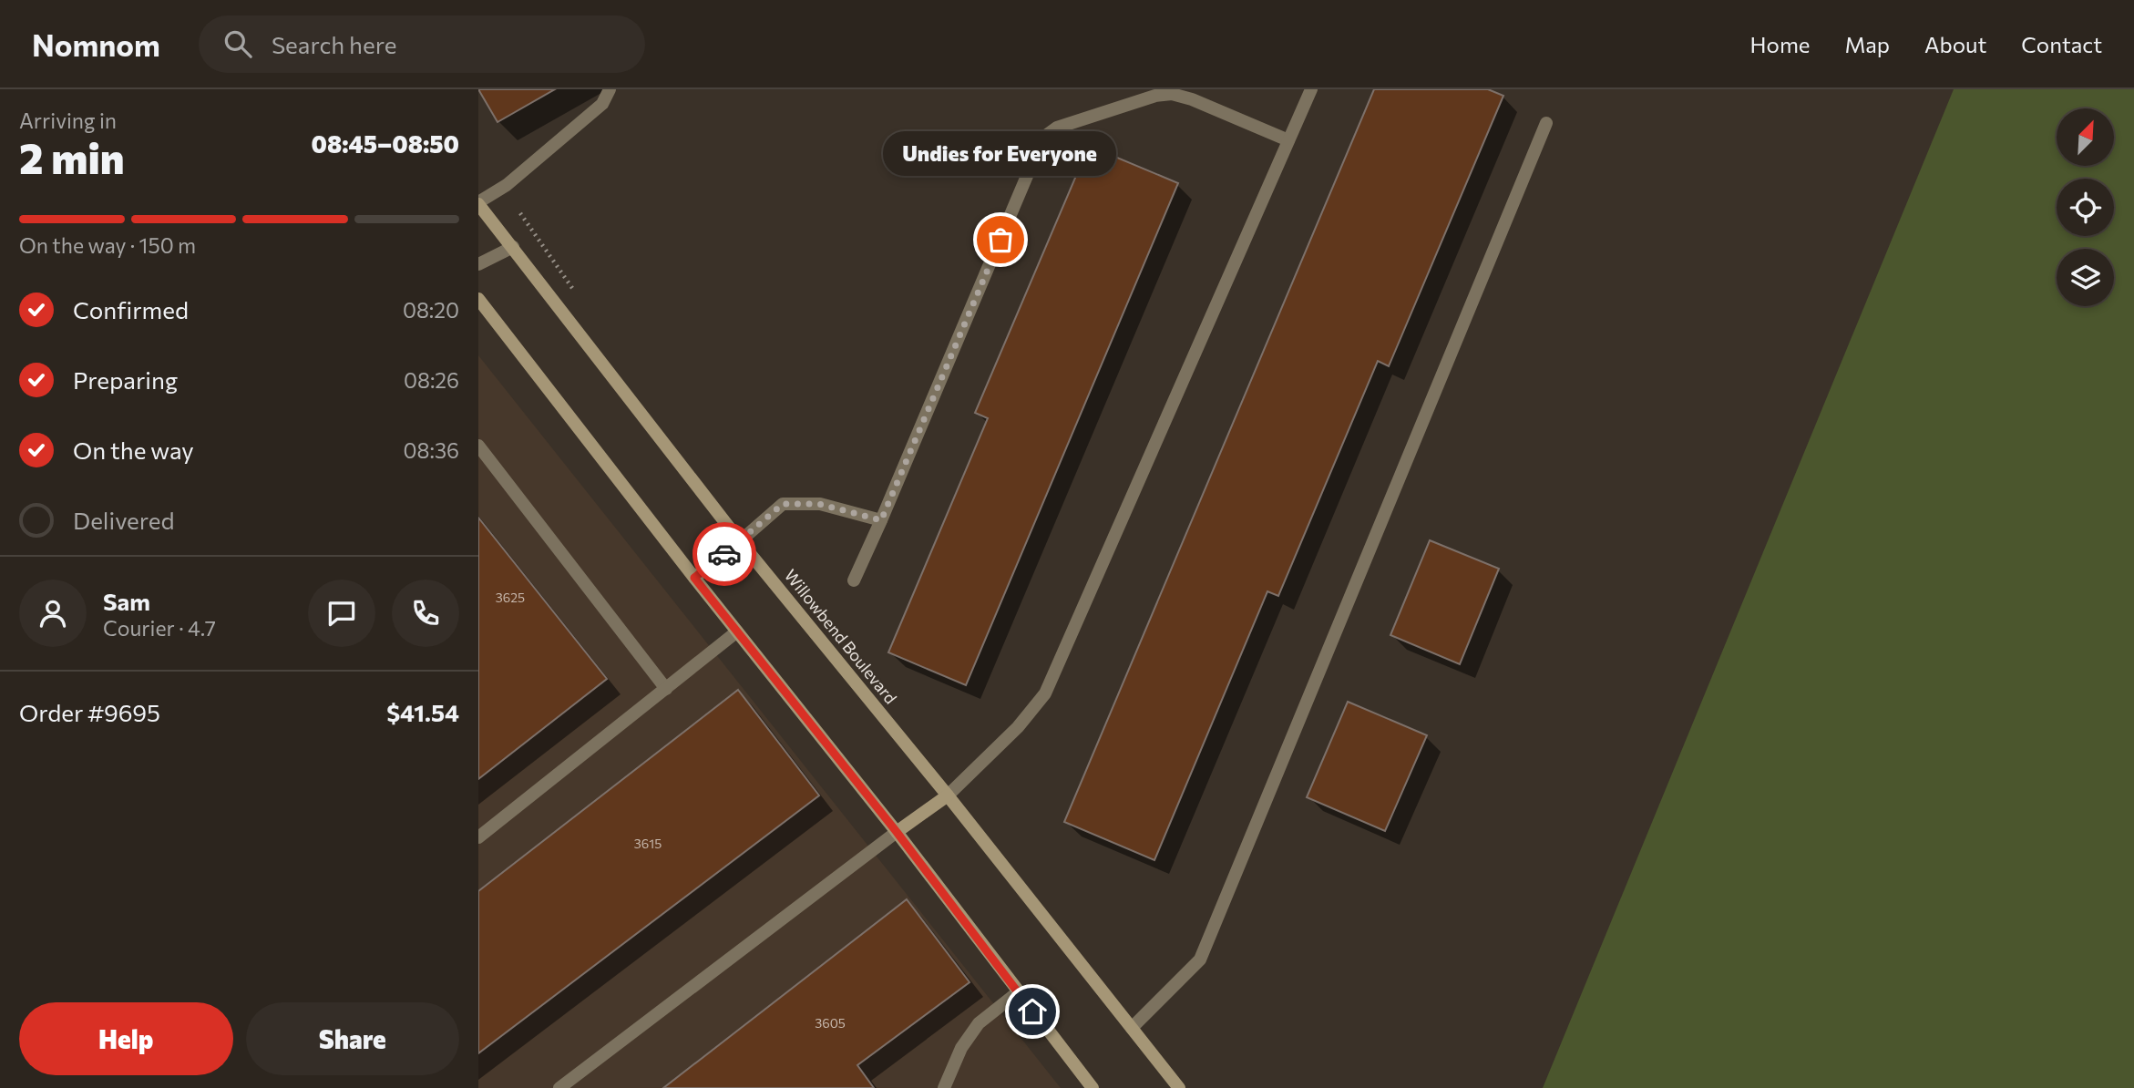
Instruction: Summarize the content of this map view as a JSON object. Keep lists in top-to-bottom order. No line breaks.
{"streets":{"main road":["Willowbend Boulevard"]},"places":["Undies for Everyone"],"house_numbers":["3625","3615","3605"],"north":"top right","page":{"header":"Nomnom","search":"Search here","nav":["Home","Map","About","Contact"],"heading":["2 min","Arriving in","08:45–08:50"],"panel":["Sam","Courier · 4.7","Order #9695","$41.54"],"bubble":"Undies for Everyone","bar":"On the way · 150 m","list":[["Confirmed","08:20"],["Preparing","08:26"],["On the way","08:36"],"Delivered"],"buttons":["Help","Share"]}}
